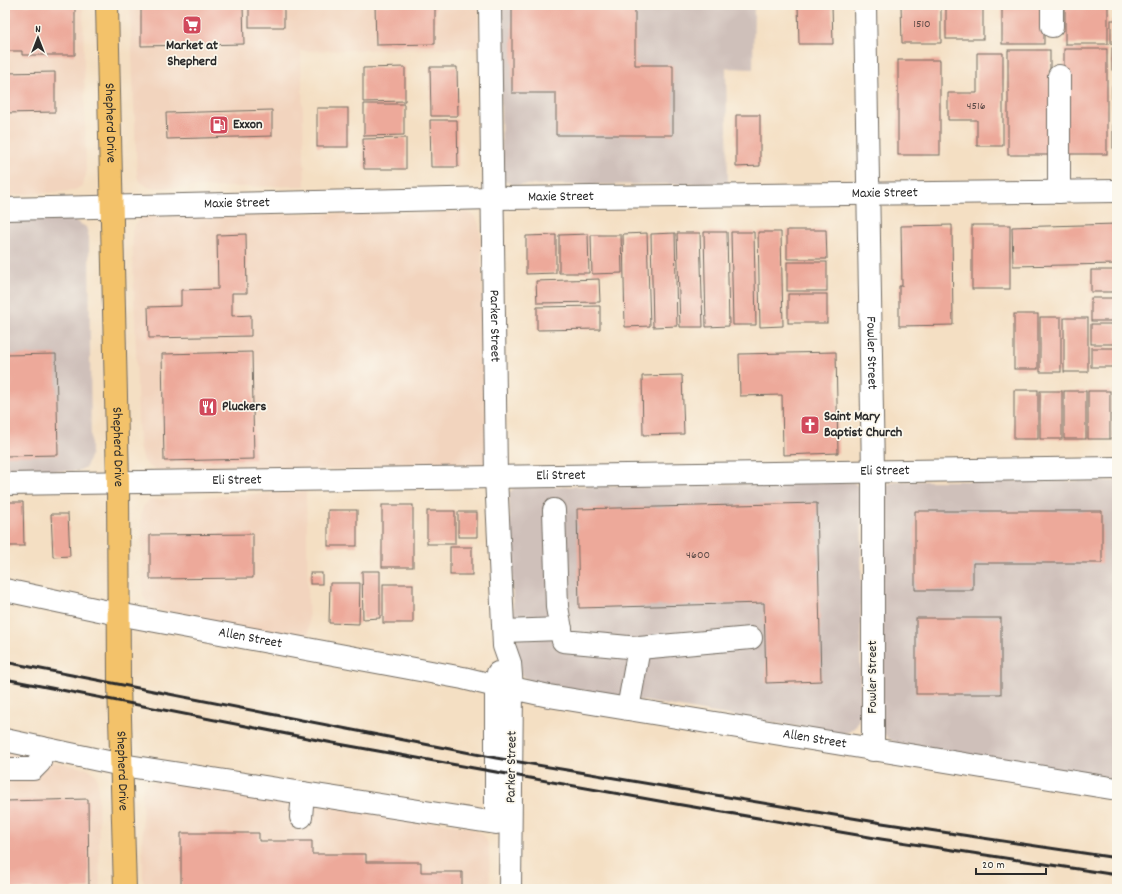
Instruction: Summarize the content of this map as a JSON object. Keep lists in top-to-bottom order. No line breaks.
{"streets":{"main road":["Shepherd Drive"],"street":["Maxie Street","Parker Street","Fowler Street","Eli Street","Allen Street"]},"crossings":[["Shepherd Drive","Maxie Street"],["Shepherd Drive","Eli Street"],["Shepherd Drive","Allen Street"],["Maxie Street","Parker Street"],["Maxie Street","Fowler Street"],["Parker Street","Eli Street"],["Parker Street","Allen Street"],["Fowler Street","Eli Street"],["Fowler Street","Allen Street"]],"places":{"supermarket":["Market at Shepherd"],"fuel station":["Exxon"],"restaurant":["Pluckers"],"church":["Saint Mary Baptist Church"]},"house_numbers":["1510","4516","4600"],"scale_bar":"20 m","north":"top"}
